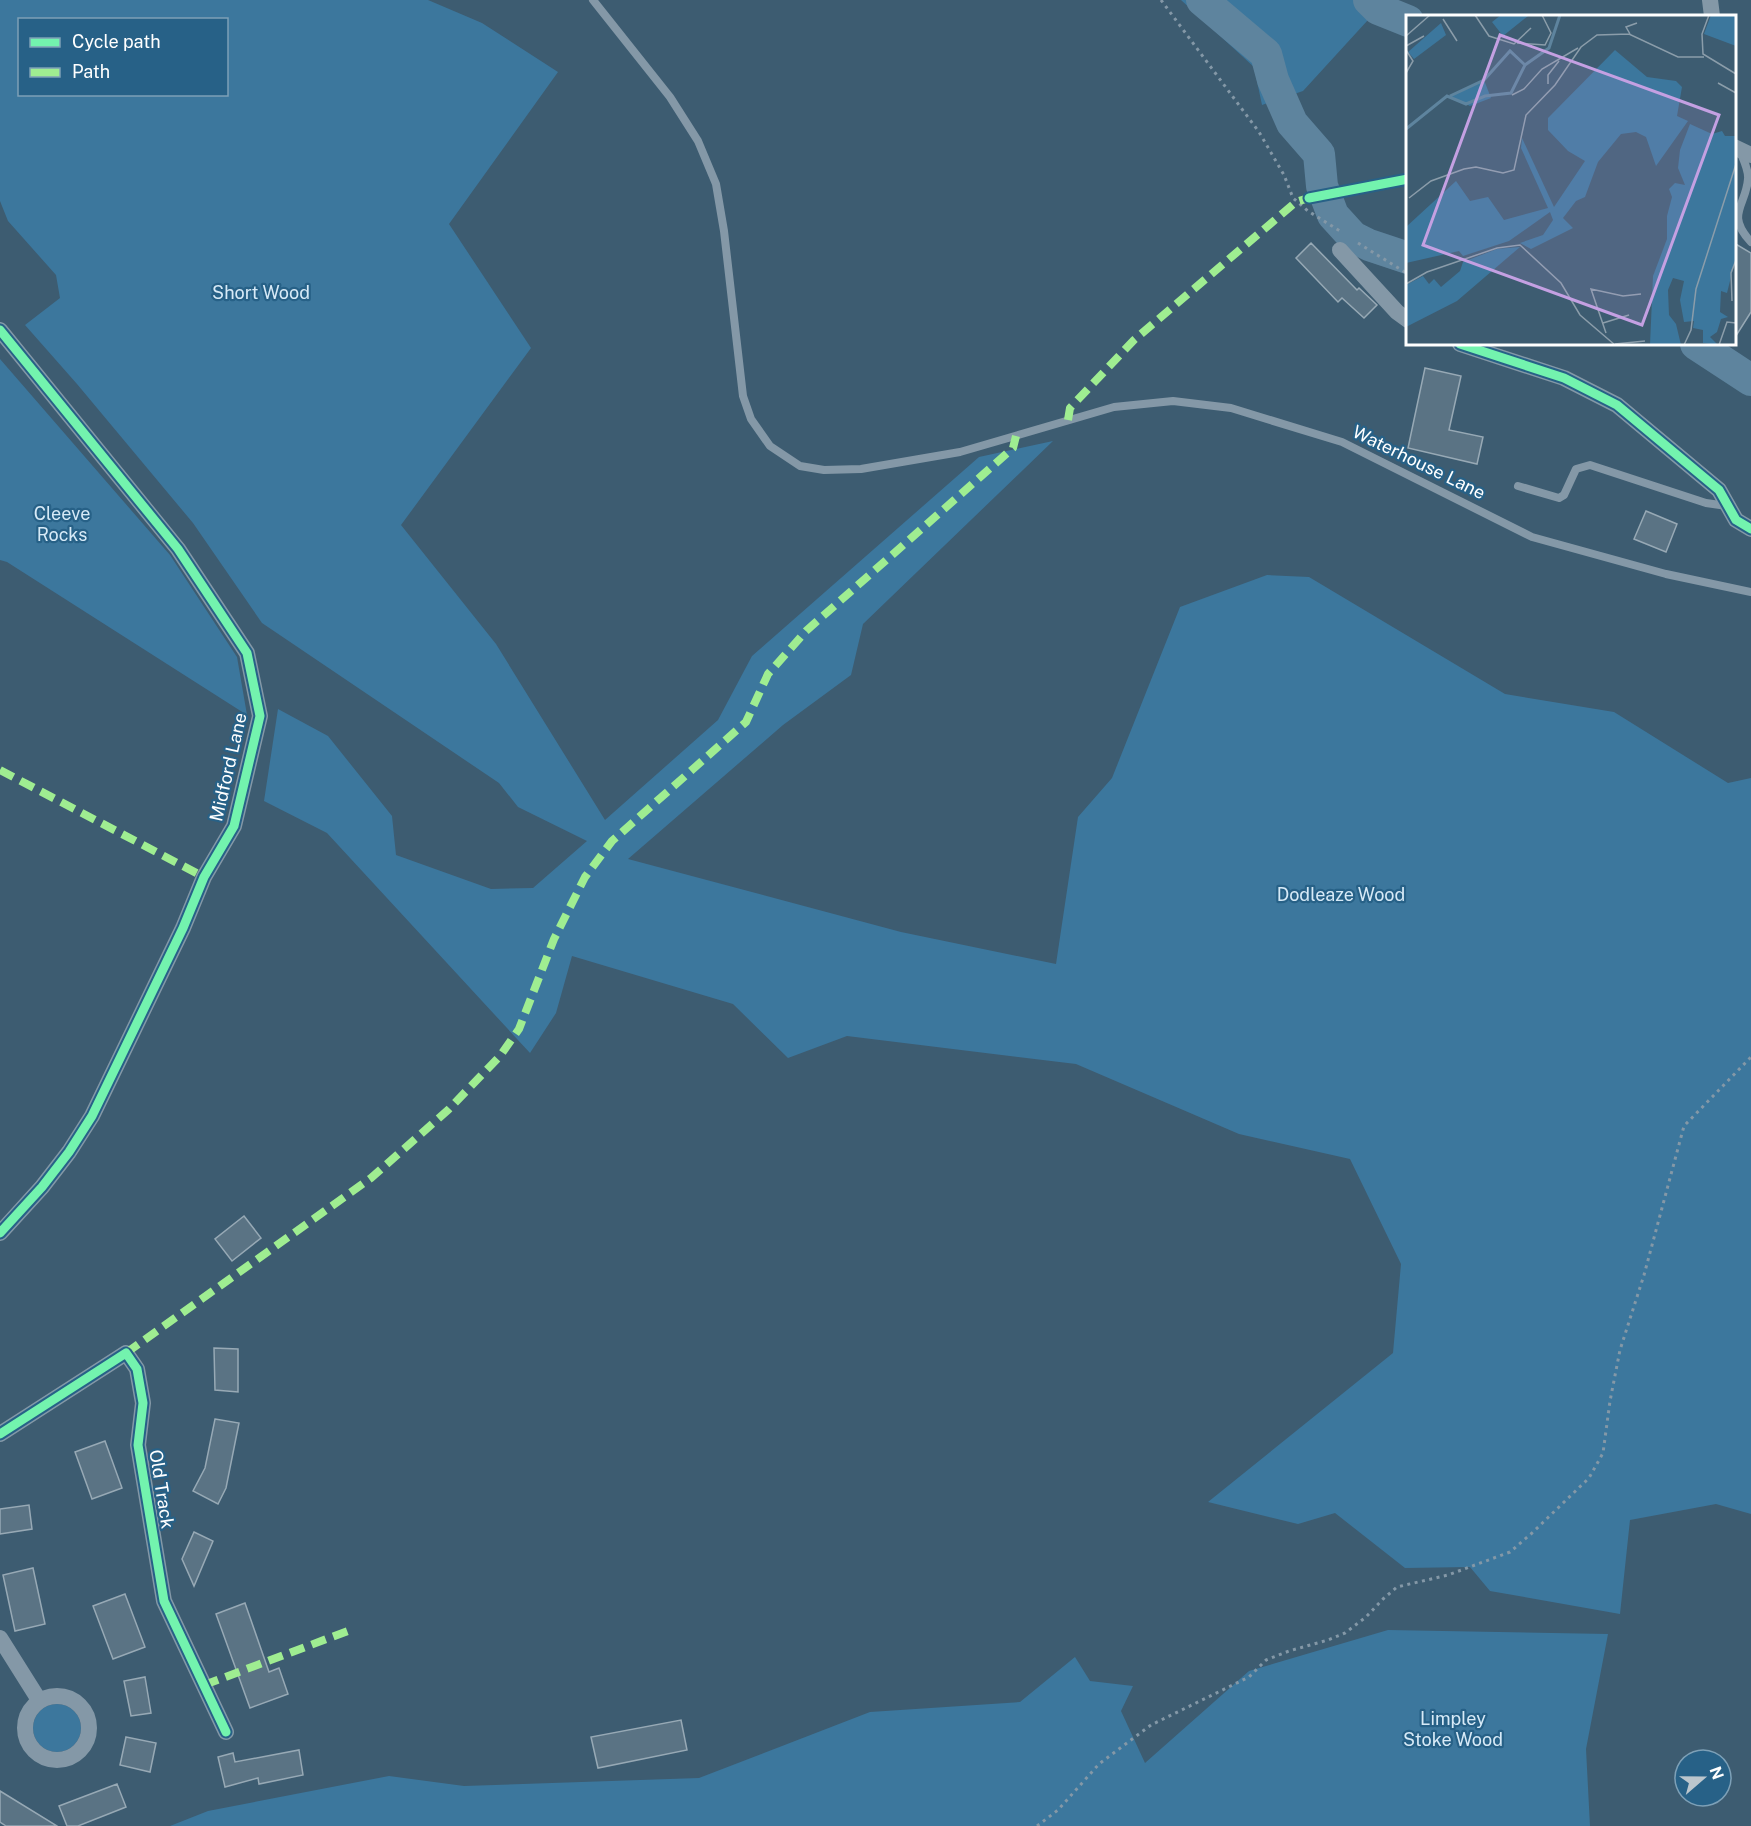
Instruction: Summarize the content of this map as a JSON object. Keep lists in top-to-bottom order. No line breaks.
{"streets":{"street":["Midford Lane","Old Track"],"lane":["Waterhouse Lane"]},"parks":["Short Wood","Cleeve Rocks","Dodleaze Wood","Limpley Stoke Wood"],"legend":["Cycle path","Path"],"north":"right"}
